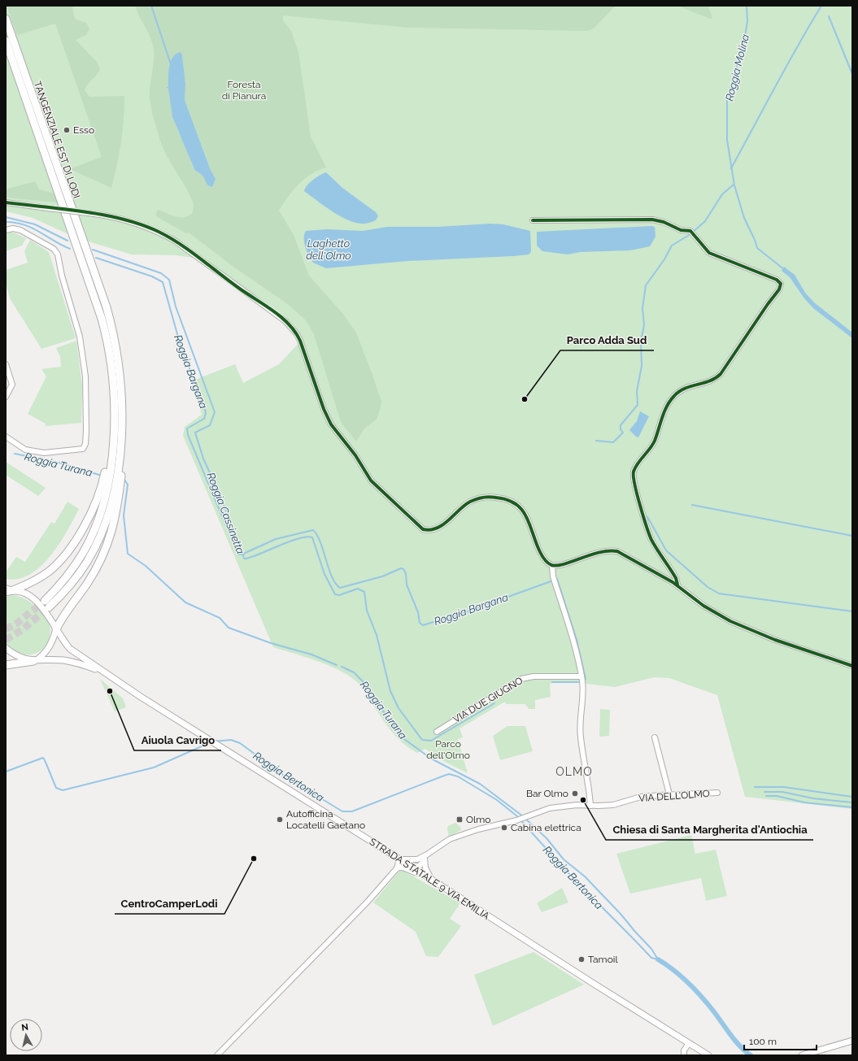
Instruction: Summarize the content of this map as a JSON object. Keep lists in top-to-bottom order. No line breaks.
{"streets":{"highway":["TANGENZIALE EST DI LODI"],"main road":["STRADA STATALE 9 VIA EMILIA"],"street":["VIA DUE GIUGNO","VIA DELL’OLMO"]},"crossings":[["VIA DELL’OLMO","STRADA STATALE 9 VIA EMILIA"]],"districts":["OLMO"],"water":["Roggia Molina","Laghetto dell'Olmo","Roggia Bargana","Roggia Turana","Roggia Cassinetta","Roggia Bertonica"],"parks":["Foresta di Pianura","Parco dell'Olmo"],"places":{"other":["Esso","Parco Adda Sud","Aiuola Cavrigo","Bar Olmo","Chiesa di Santa Margherita d'Antiochia","Autofficina Locatelli Gaetano","Cabina elettrica","CentroCamperLodi","Tamoil"],"transit":["Olmo"]},"scale_bar":"100 m","north":"top"}
